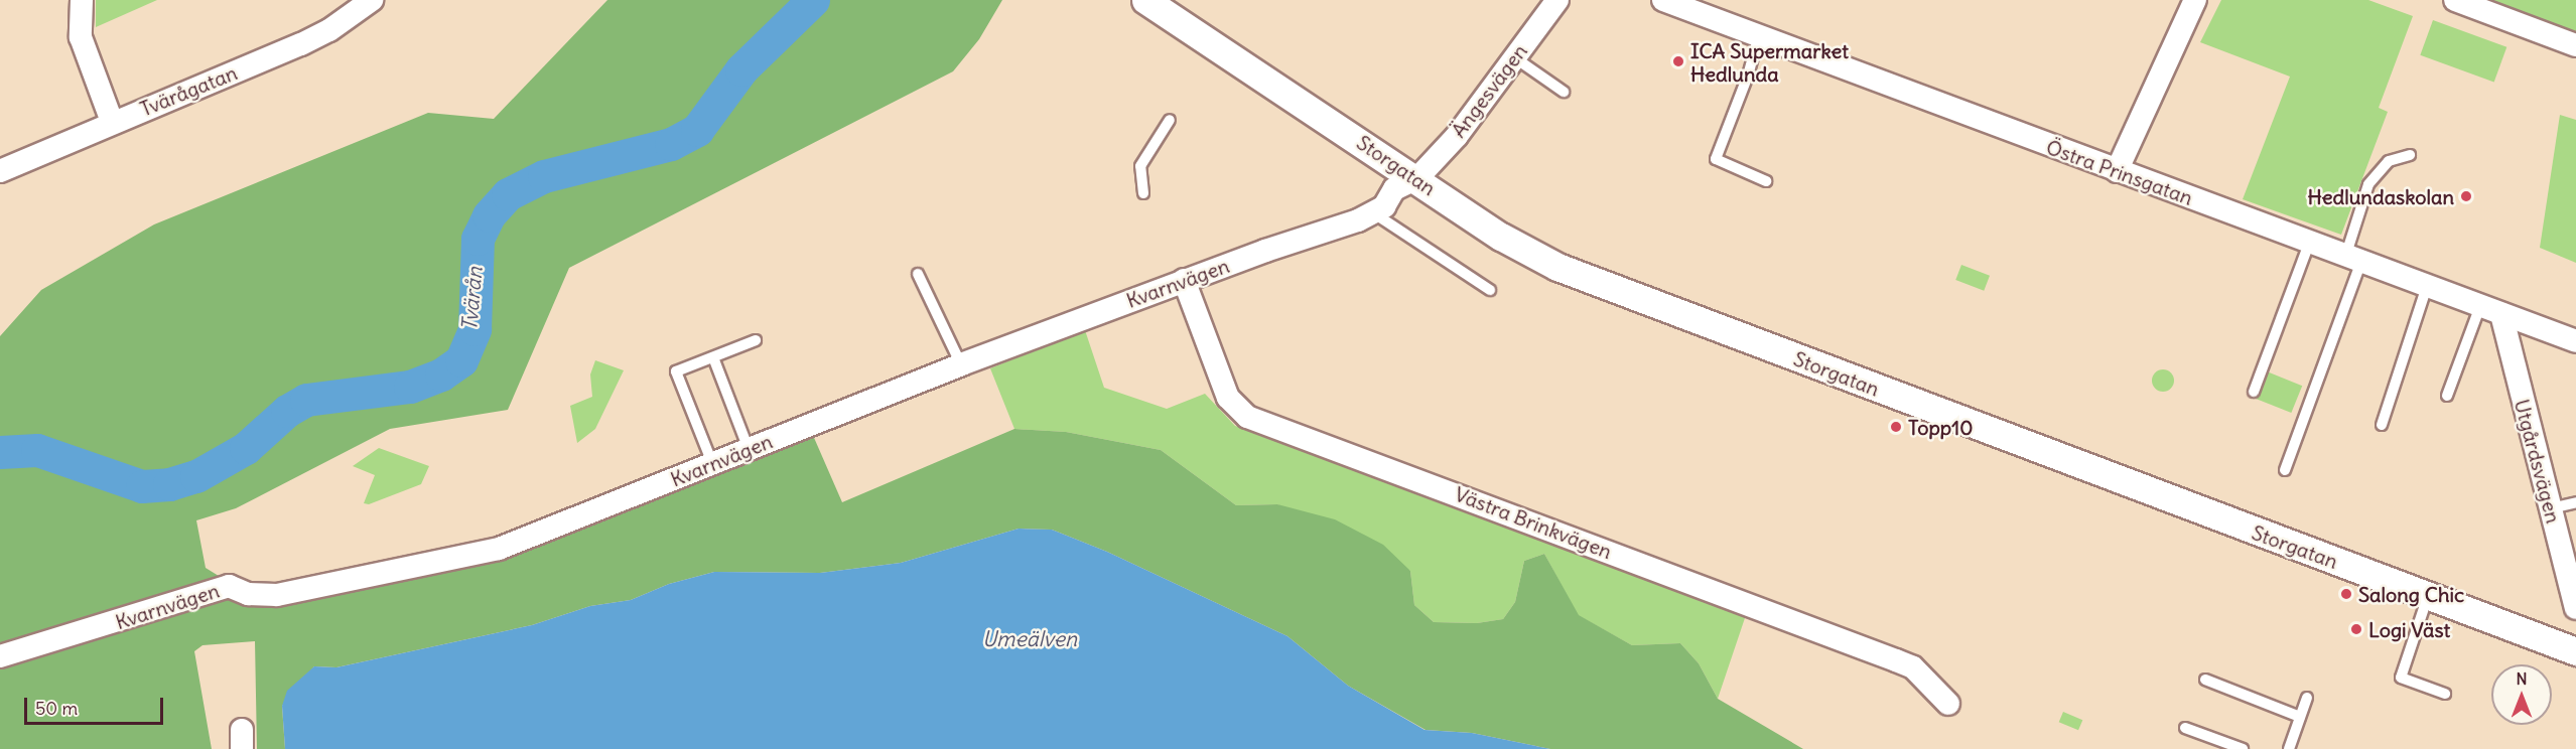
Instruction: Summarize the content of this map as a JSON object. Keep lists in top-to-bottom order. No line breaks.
{"streets":{"street":["Tvärågatan","Ängesvägen","Storgatan","Östra Prinsgatan","Kvarnvägen","Utgårdsvägen","Västra Brinkvägen"]},"crossings":[["Ängesvägen","Storgatan"],["Östra Prinsgatan","Utgårdsvägen"],["Kvarnvägen","Västra Brinkvägen"]],"water":["Tvärån","Umeälven"],"places":["ICA Supermarket Hedlunda","Hedlundaskolan","Topp10","Salong Chic","Logi Väst"],"scale_bar":"50 m","north":"top"}
